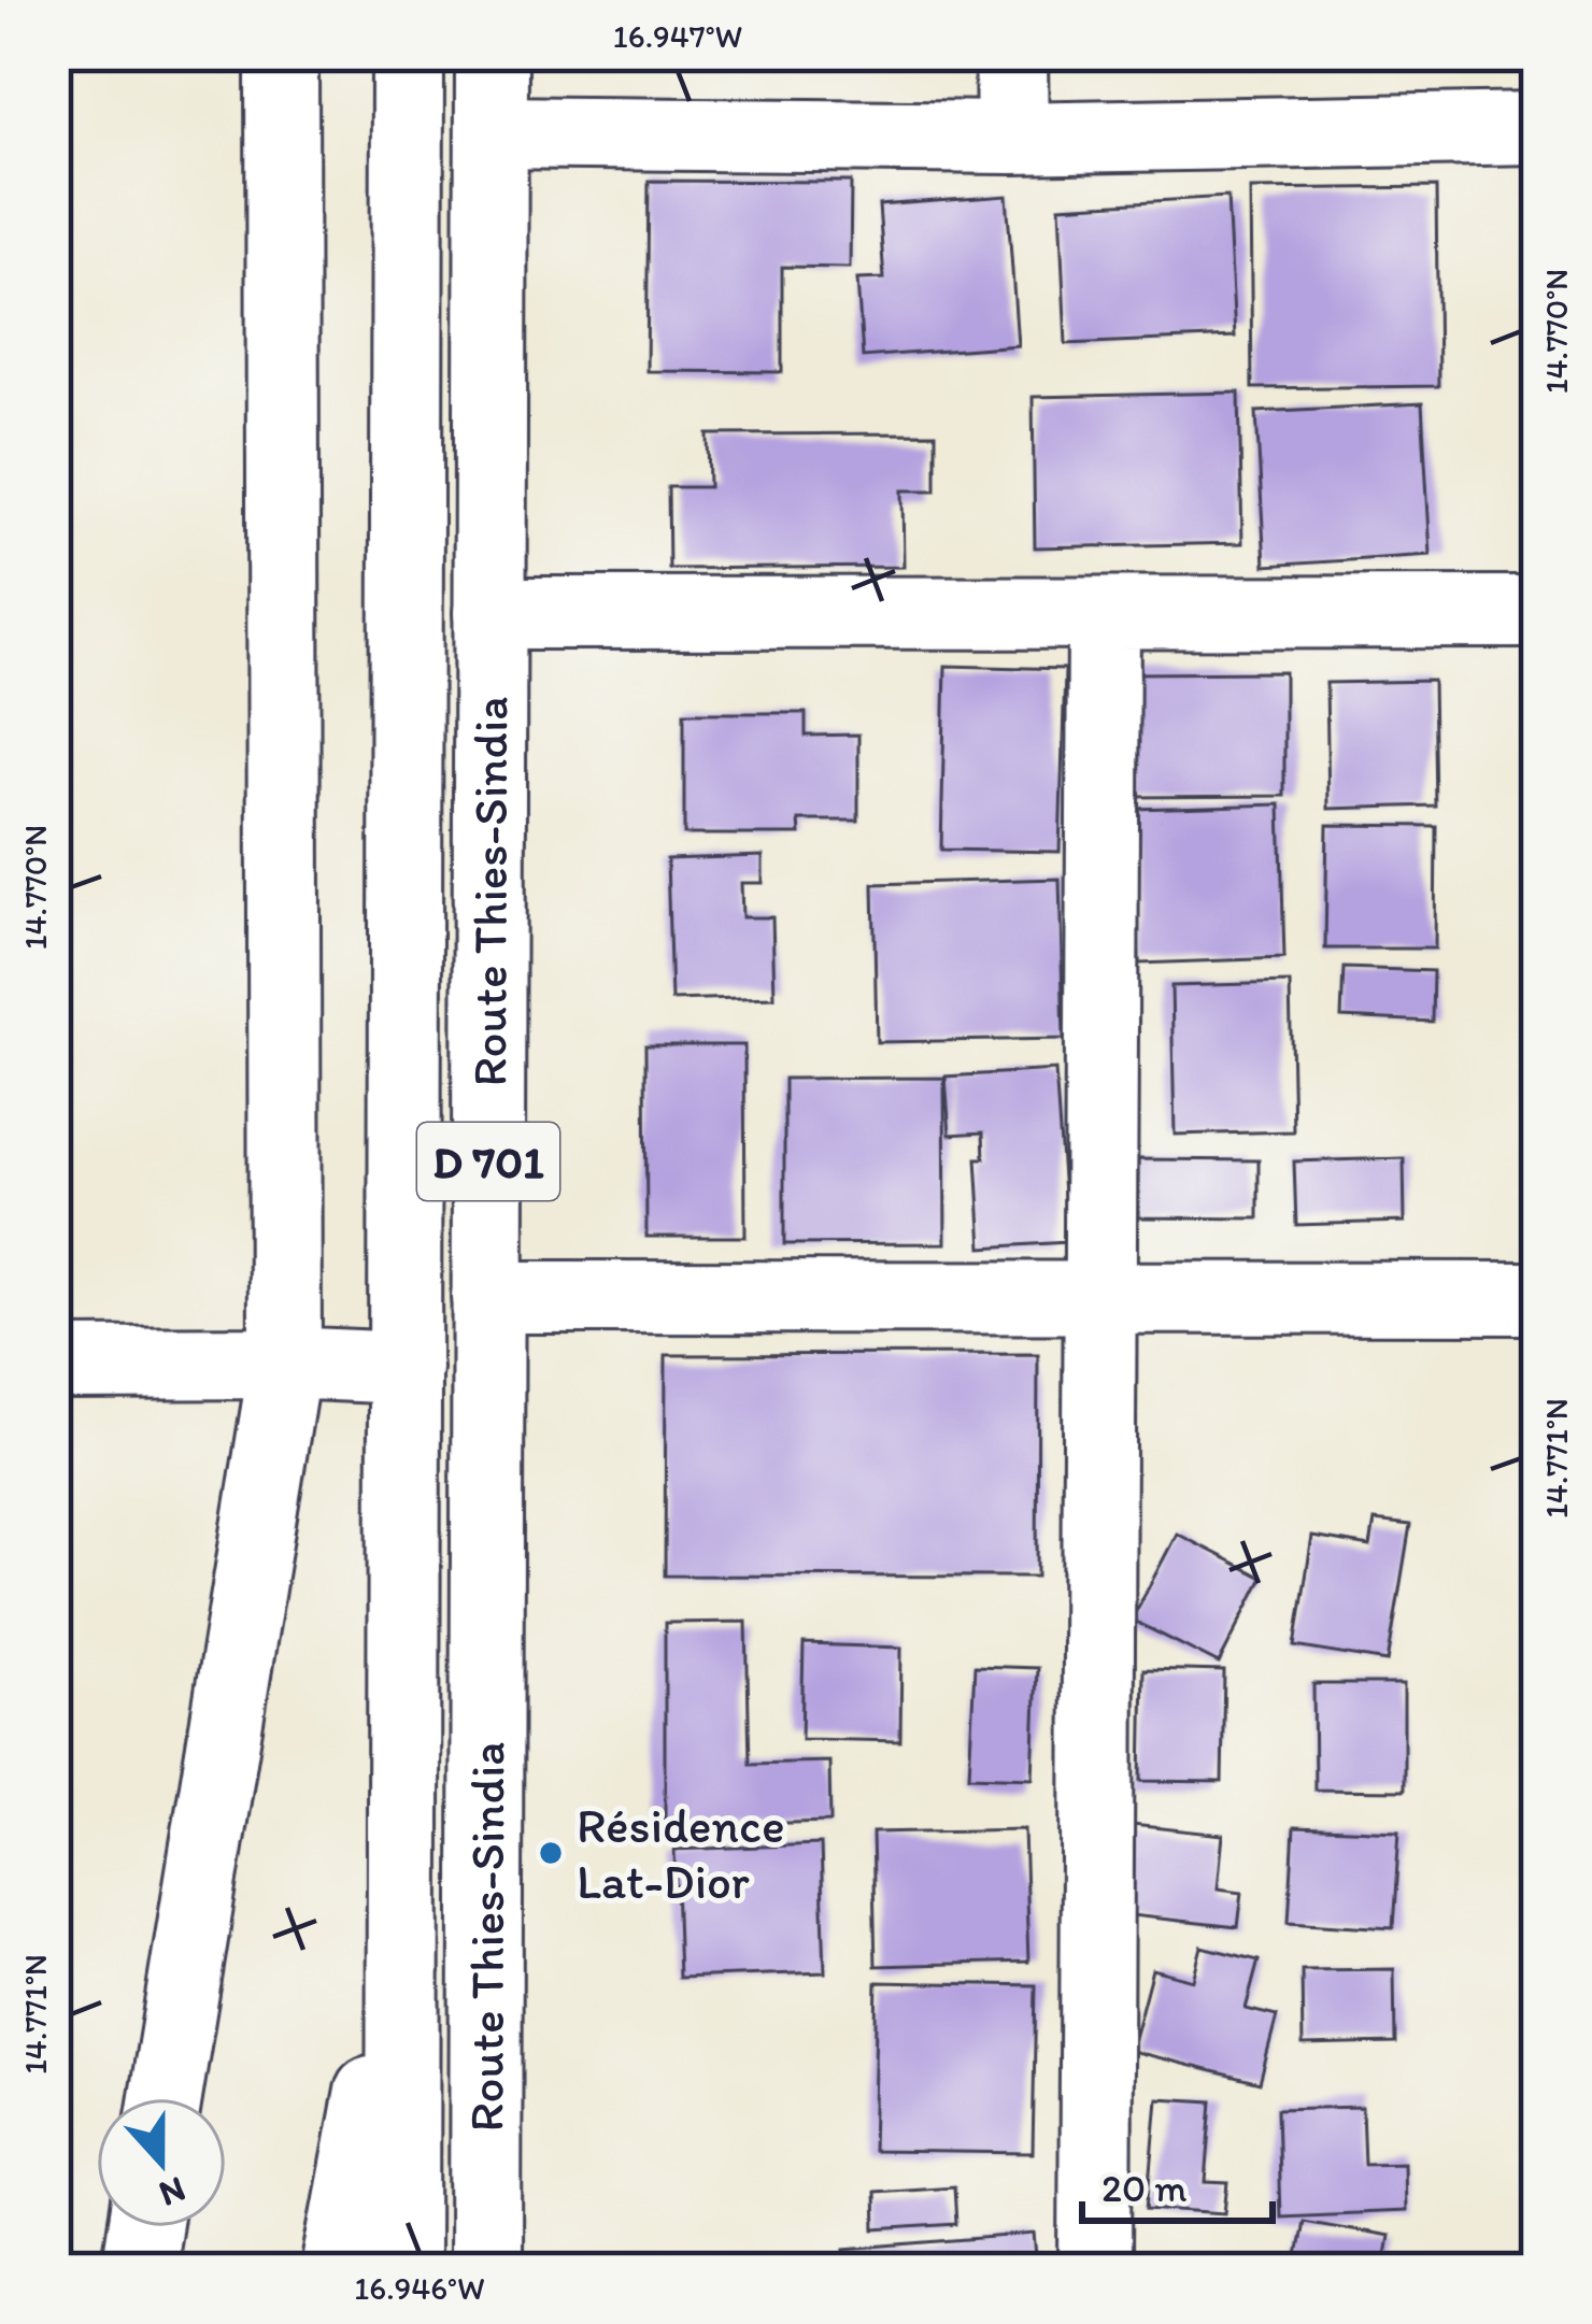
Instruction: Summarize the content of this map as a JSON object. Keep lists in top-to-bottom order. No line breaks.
{"streets":{"street":["Route Thies-Sindia","D 701"]},"places":["Résidence Lat-Dior"],"scale_bar":"20 m","north":"bottom","coordinates":["16.947°W","14.770°N","14.771°N","16.946°W"]}
